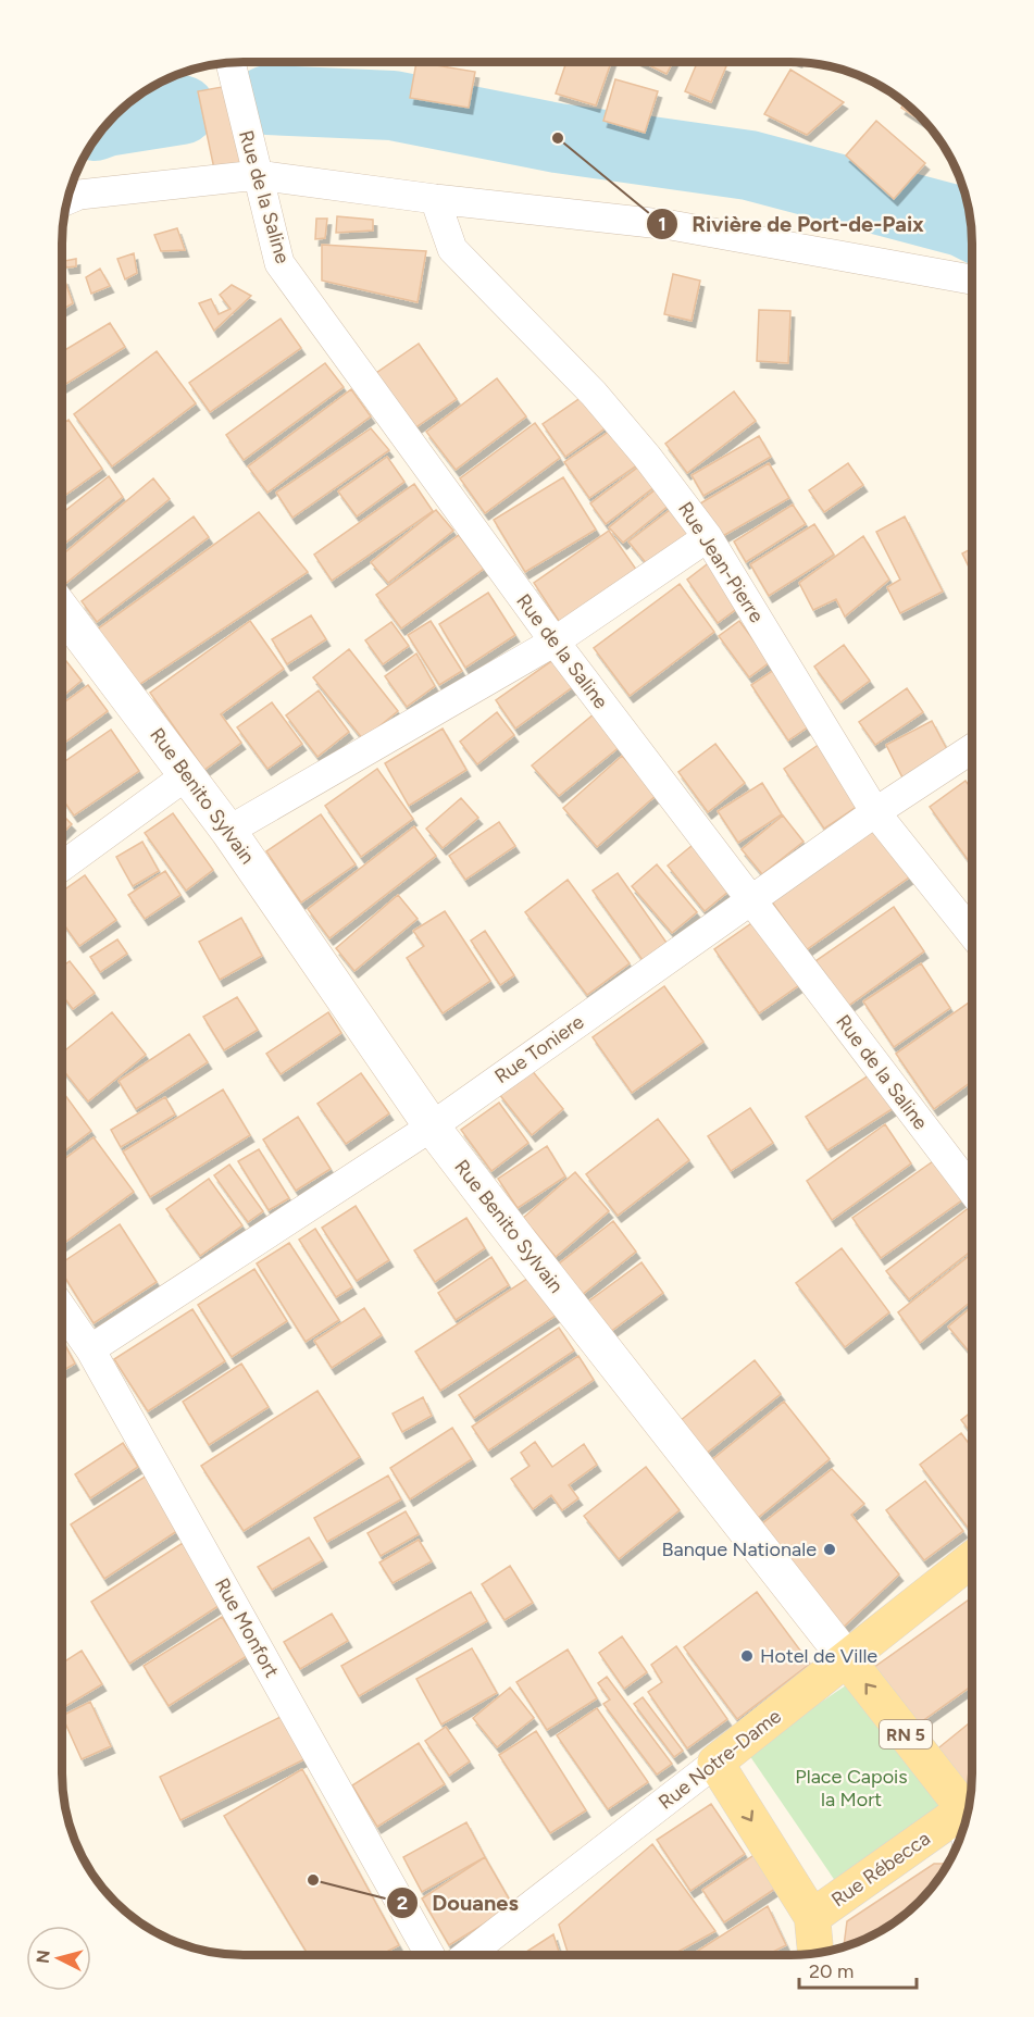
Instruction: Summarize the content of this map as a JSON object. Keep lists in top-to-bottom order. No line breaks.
{"streets":{"main road":["Rue Benito Sylvain","RN 5","Rue Notre-Dame","Rue Rébecca"],"street":["Rue de la Saline","Rue Jean-Pierre","Rue Toniere","Rue Monfort"]},"crossings":[["Rue de la Saline","Rue Toniere"],["Rue Jean-Pierre","Rue Toniere"],["Rue Benito Sylvain","Rue Toniere"],["Rue Benito Sylvain","Rue Notre-Dame"],["Rue Toniere","Rue Monfort"]],"parks":["Place Capois la Mort"],"places":["Rivière de Port-de-Paix","Banque Nationale","Hotel de Ville","Douanes"],"scale_bar":"20 m","north":"left"}
